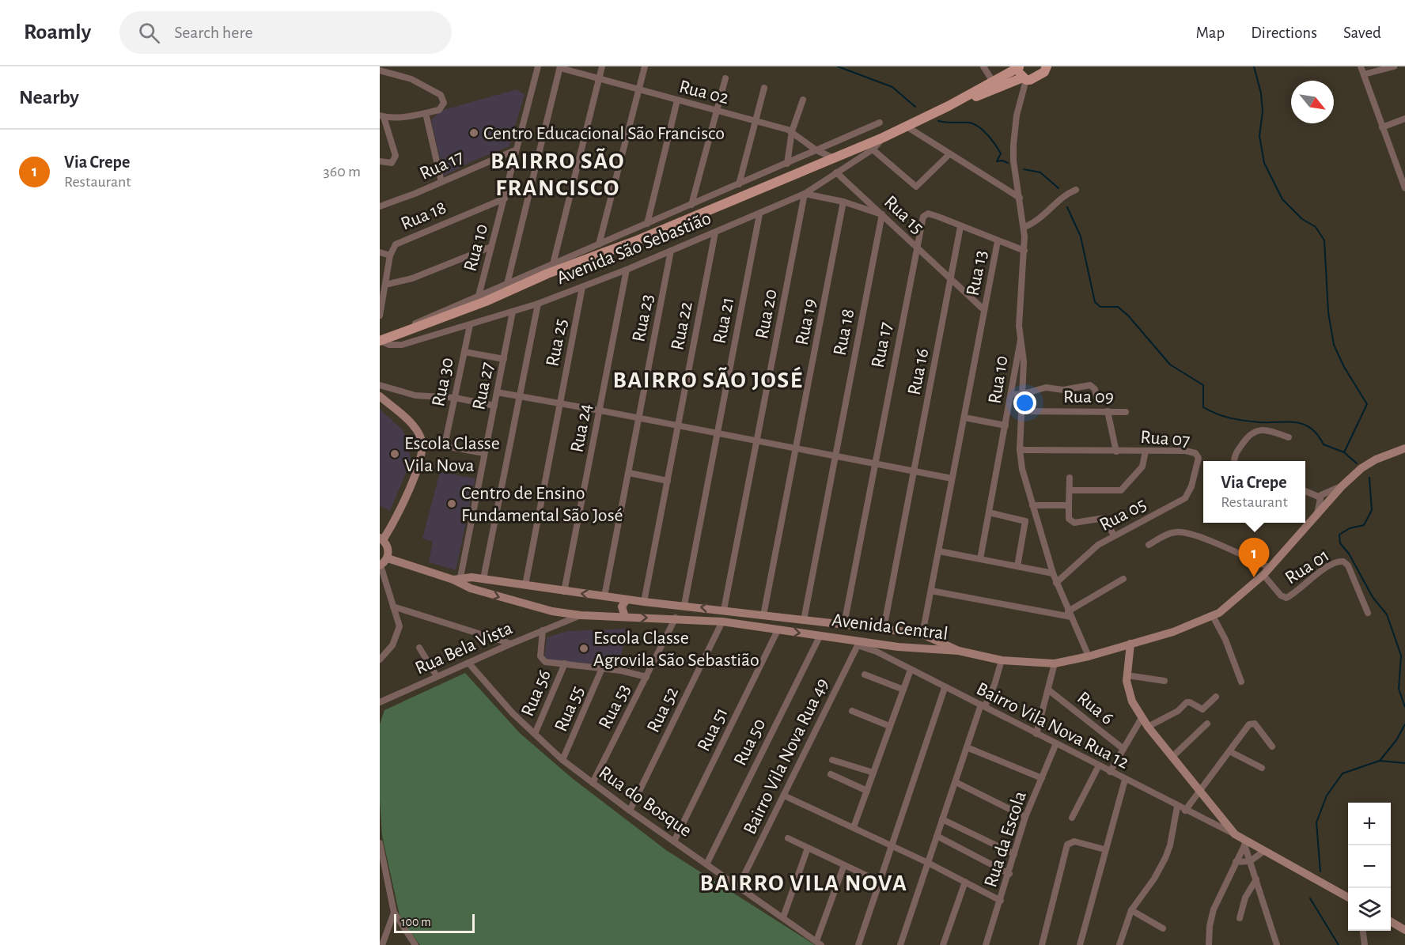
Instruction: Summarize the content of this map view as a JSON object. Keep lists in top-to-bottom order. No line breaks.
{"streets":{"main road":["Avenida São Sebastião"],"street":["Rua 02","Rua 17","Rua 15","Rua 18","Rua 10","Rua 13","Rua 20","Rua 23","Rua 21","Rua 19","Rua 22","Rua 25","Rua 16","Rua 30","Rua 27","Rua 09","Rua 24","Rua 07","Rua 05","Rua 01","Avenida Central","Rua Bela Vista","Rua 56","Rua 53","Rua 6","Rua 55","Rua 52","Bairro Vila Nova Rua 12","Rua 51","Rua 50","Bairro Vila Nova Rua 49","Rua do Bosque","Rua da Escola"]},"crossings":[["Rua 02","Avenida São Sebastião"],["Rua 17","Rua 15"],["Rua 17","Rua 10"],["Rua 17","Rua 16"],["Rua 17","Avenida Central"],["Rua 15","Rua 18"],["Rua 15","Avenida São Sebastião"],["Rua 15","Rua 13"],["Rua 15","Rua 16"],["Rua 18","Rua 10"],["Rua 18","Avenida Central"],["Avenida São Sebastião","Rua 20"],["Avenida São Sebastião","Rua 23"],["Avenida São Sebastião","Rua 21"],["Avenida São Sebastião","Rua 22"],["Avenida São Sebastião","Rua 25"],["Avenida São Sebastião","Rua 30"],["Avenida São Sebastião","Rua 27"],["Avenida São Sebastião","Rua 24"],["Rua 13","Avenida Central"],["Rua 20","Avenida Central"],["Rua 23","Avenida Central"],["Rua 21","Avenida Central"],["Rua 19","Avenida Central"],["Rua 22","Avenida Central"],["Rua 25","Avenida Central"],["Rua 16","Avenida Central"],["Rua 27","Avenida Central"],["Rua 09","Rua 07"],["Rua 24","Avenida Central"],["Rua 07","Rua 05"],["Avenida Central","Rua Bela Vista"],["Avenida Central","Rua 53"],["Avenida Central","Rua 52"],["Avenida Central","Bairro Vila Nova Rua 12"],["Avenida Central","Rua 51"],["Avenida Central","Rua 50"],["Avenida Central","Bairro Vila Nova Rua 49"],["Rua Bela Vista","Rua do Bosque"],["Rua 56","Rua do Bosque"],["Rua 53","Rua do Bosque"],["Rua 55","Rua do Bosque"],["Rua 52","Rua do Bosque"],["Bairro Vila Nova Rua 12","Bairro Vila Nova Rua 49"],["Bairro Vila Nova Rua 12","Rua da Escola"],["Rua 51","Rua do Bosque"],["Rua 50","Rua do Bosque"],["Bairro Vila Nova Rua 49","Rua do Bosque"]],"districts":["BAIRRO SÃO FRANCISCO","BAIRRO SÃO JOSÉ","BAIRRO VILA NOVA"],"places":["Centro Educacional São Francisco","Escola Classe Vila Nova","Centro de Ensino Fundamental São José","Escola Classe Agrovila São Sebastião"],"scale_bar":"100 m","north":"bottom right","page":{"header":"Roamly","search":"Search here","nav":["Map","Directions","Saved"],"heading":"Nearby","list":[{"mark":"1","name":"Via Crepe","note":"Restaurant","value":"360 m"}],"popup":["Via Crepe","Restaurant"],"pins":"1","map_buttons":["+","−"],"scale":"100 m"}}
